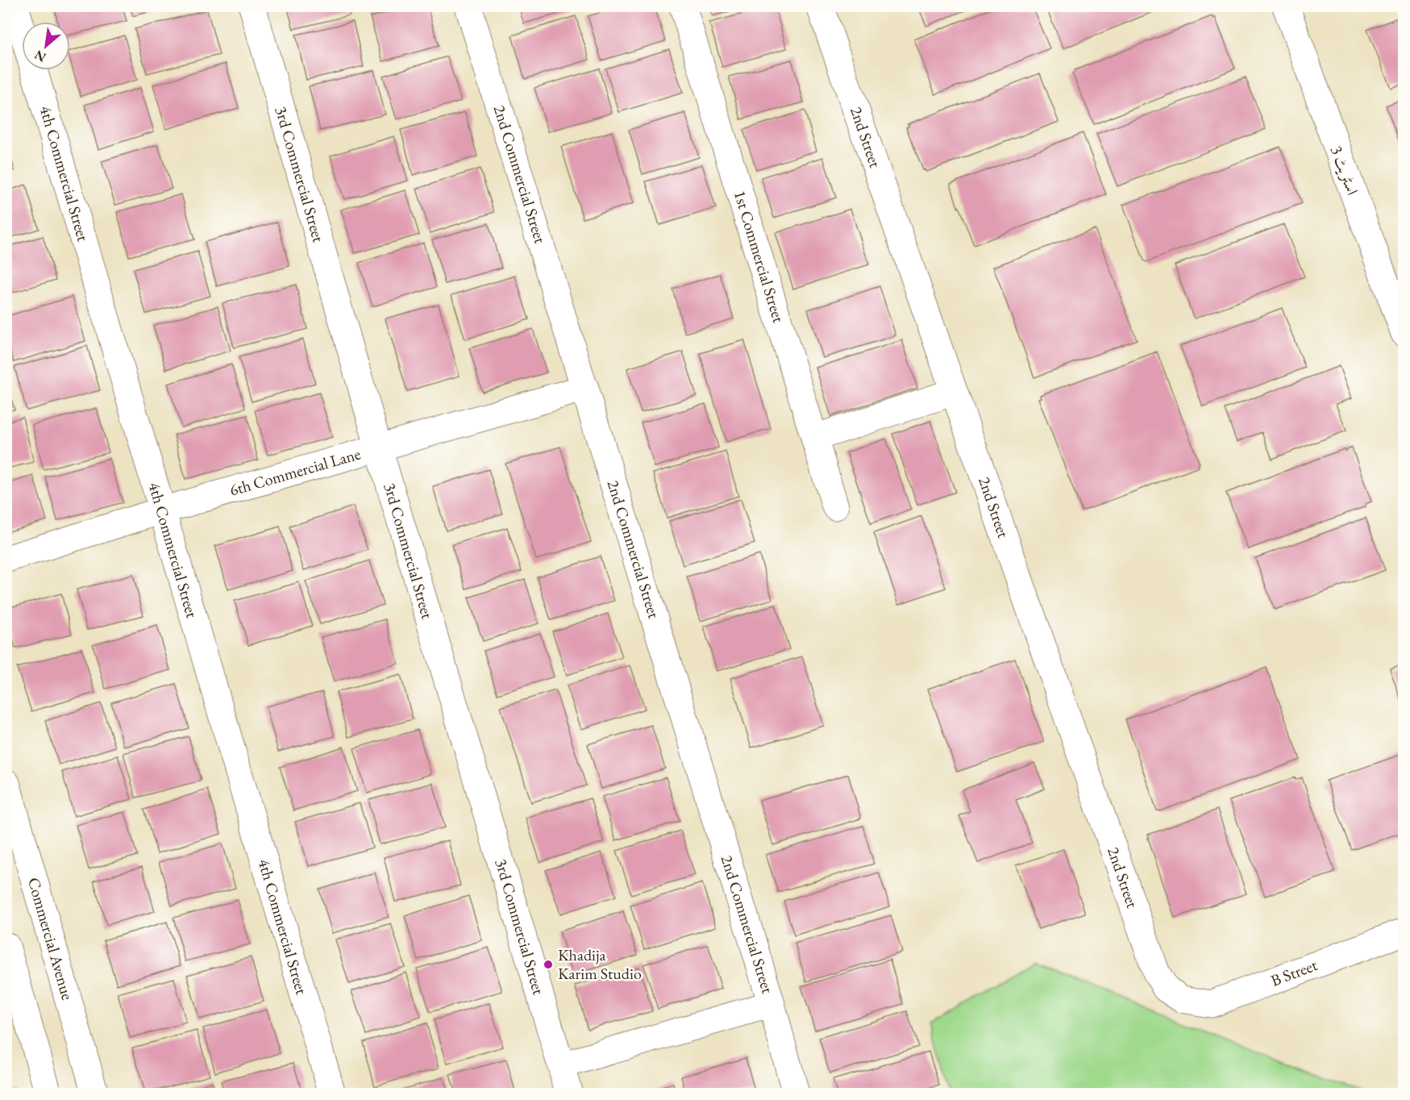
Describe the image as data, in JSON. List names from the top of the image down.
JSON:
{
  "streets": {
    "street": [
      "2nd Street",
      "اسٹریٹ 3",
      "4th Commercial Street",
      "3rd Commercial Street",
      "2nd Commercial Street",
      "1st Commercial Street",
      "6th Commercial Lane",
      "Commercial Avenue",
      "B Street"
    ]
  },
  "crossings": [
    ["2nd Street", "B Street"],
    ["4th Commercial Street", "6th Commercial Lane"],
    ["3rd Commercial Street", "6th Commercial Lane"],
    ["2nd Commercial Street", "6th Commercial Lane"]
  ],
  "places": ["Khadija Karim Studio"],
  "north": "bottom left"
}
